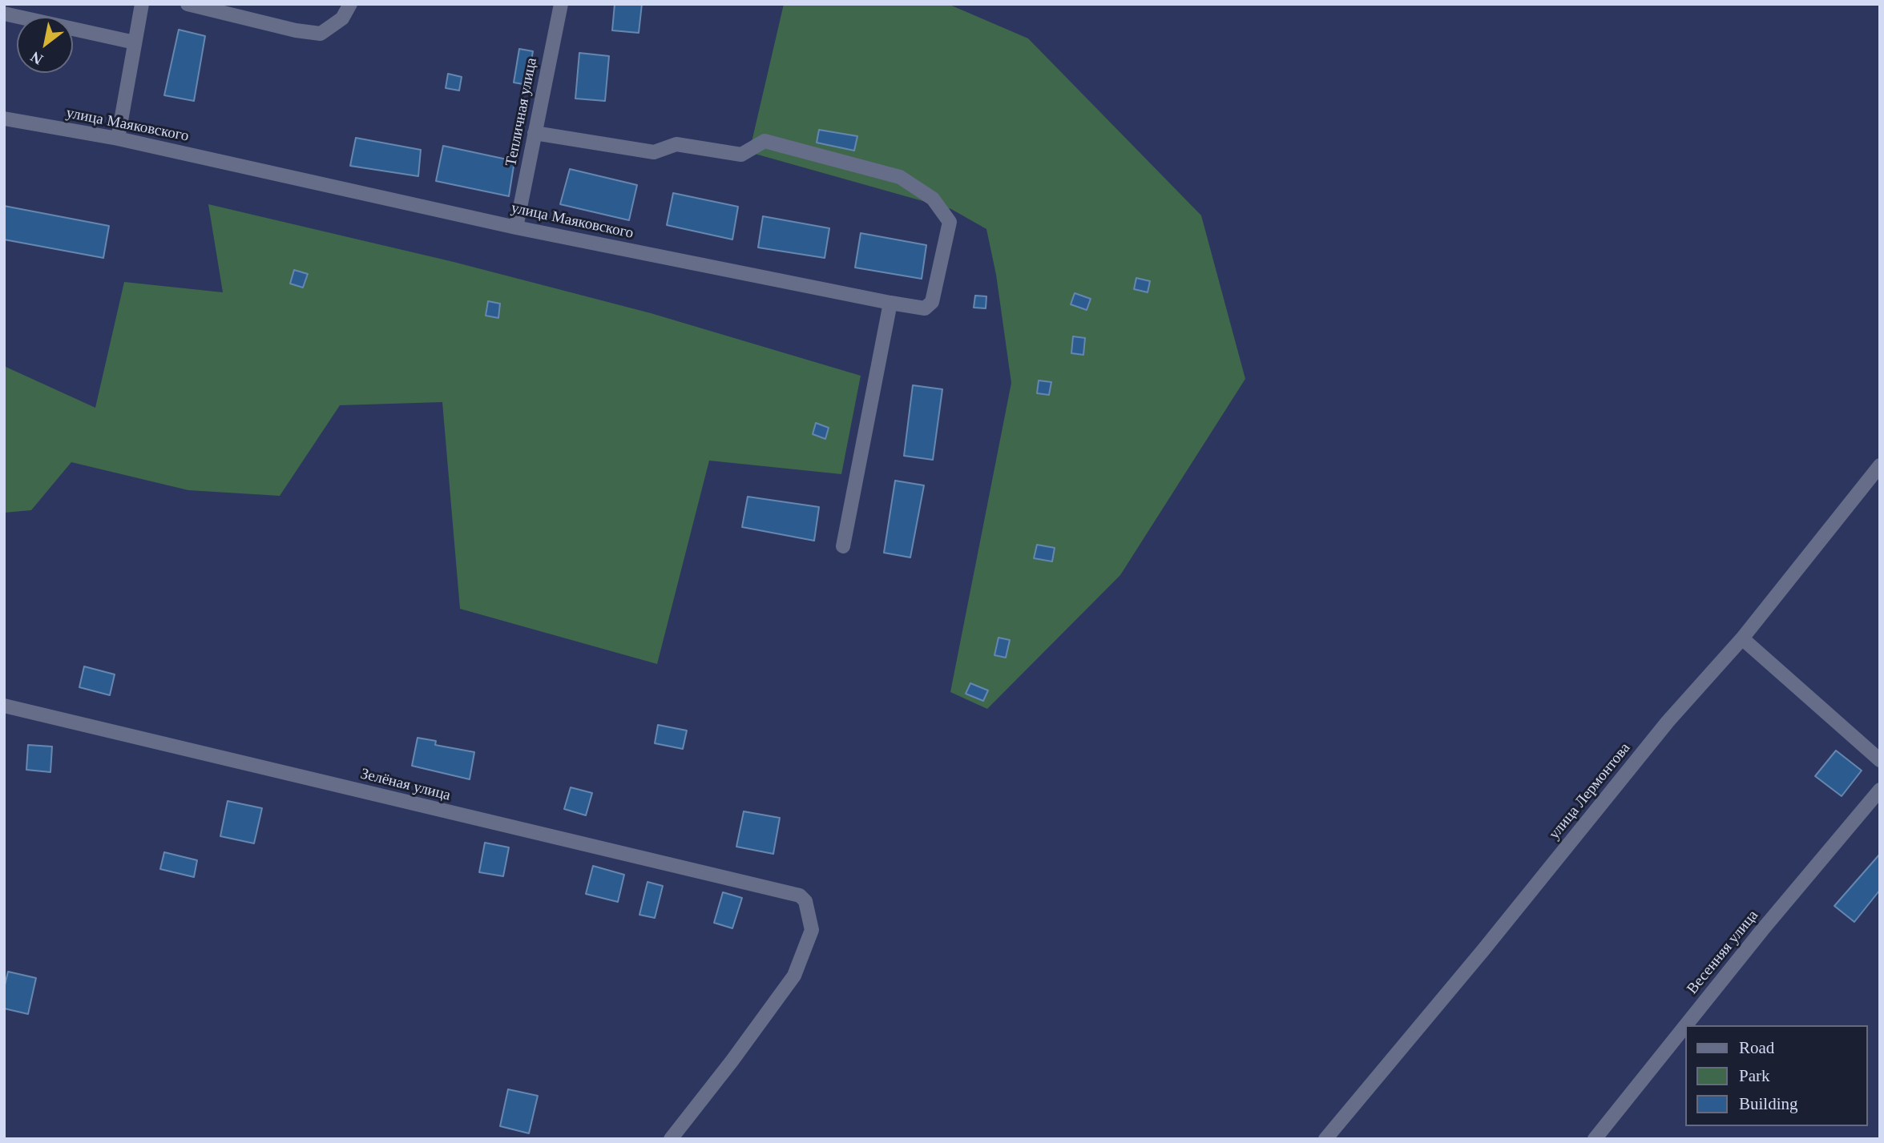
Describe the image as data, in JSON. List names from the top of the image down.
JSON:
{
  "streets": {
    "street": [
      "Тепличная улица",
      "улица Маяковского",
      "Зелёная улица",
      "улица Лермонтова",
      "Весенняя улица"
    ]
  },
  "crossings": [
    ["Тепличная улица", "улица Маяковского"]
  ],
  "legend": ["Road", "Park", "Building"],
  "north": "bottom left"
}
